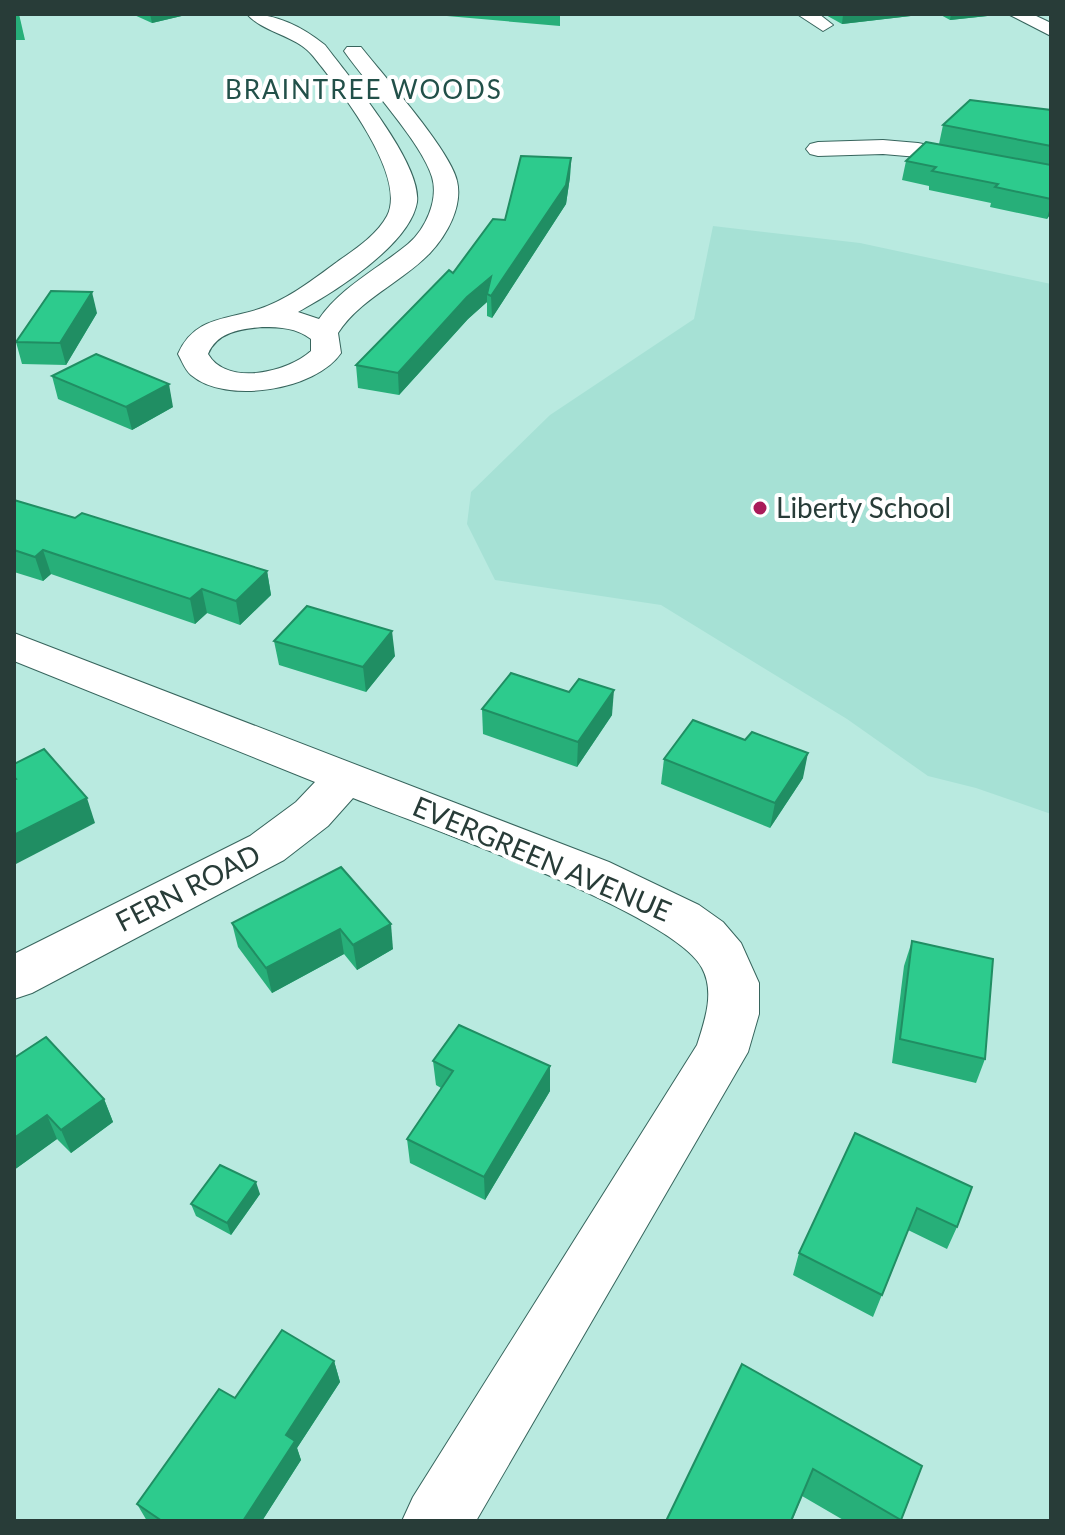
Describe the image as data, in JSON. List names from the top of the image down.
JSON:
{
  "streets": {
    "street": ["EVERGREEN AVENUE", "FERN ROAD"]
  },
  "crossings": [
    ["EVERGREEN AVENUE", "FERN ROAD"]
  ],
  "districts": ["BRAINTREE WOODS"],
  "places": ["Liberty School"]
}
